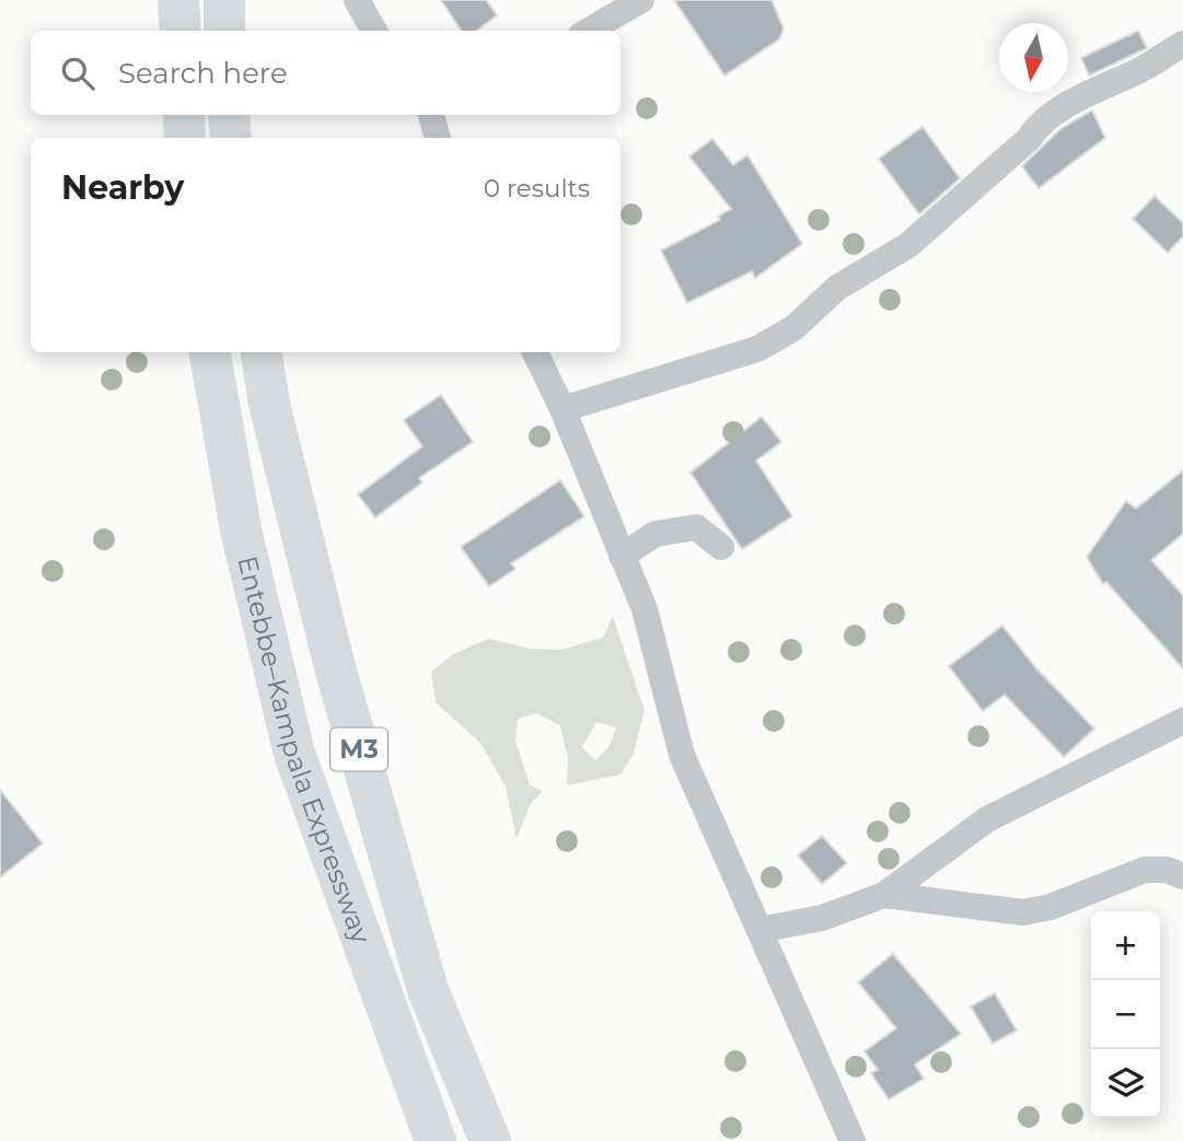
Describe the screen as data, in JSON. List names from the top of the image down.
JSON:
{
  "streets": {
    "highway": ["Entebbe–Kampala Expressway", "M3"]
  },
  "north": "bottom",
  "page": {
    "search": "Search here",
    "heading": ["Nearby", "0 results"],
    "map_buttons": ["+", "−"]
  }
}
